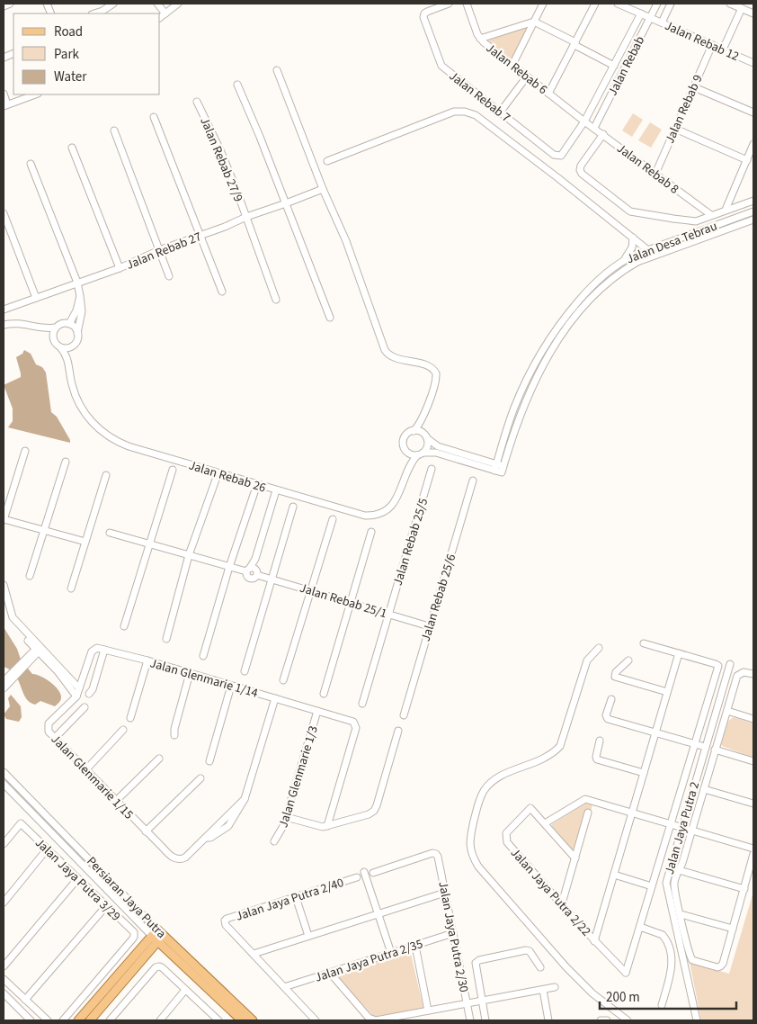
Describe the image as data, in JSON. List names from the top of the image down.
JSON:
{
  "streets": {
    "main road": ["Persiaran Jaya Putra"],
    "street": [
      "Jalan Rebab 12",
      "Jalan Rebab",
      "Jalan Rebab 6",
      "Jalan Rebab 7",
      "Jalan Rebab 9",
      "Jalan Rebab 27/9",
      "Jalan Rebab 8",
      "Jalan Desa Tebrau",
      "Jalan Rebab 27",
      "Jalan Rebab 26",
      "Jalan Rebab 25/5",
      "Jalan Rebab 25/6",
      "Jalan Rebab 25/1",
      "Jalan Glenmarie 1/14",
      "Jalan Glenmarie 1/15",
      "Jalan Glenmarie 1/3",
      "Jalan Jaya Putra 2",
      "Jalan Jaya Putra 3/29",
      "Jalan Jaya Putra 2/22",
      "Jalan Jaya Putra 2/40",
      "Jalan Jaya Putra 2/30",
      "Jalan Jaya Putra 2/35"
    ]
  },
  "crossings": [
    ["Jalan Rebab 12", "Jalan Rebab"],
    ["Jalan Rebab 12", "Jalan Rebab 9"],
    ["Jalan Rebab", "Jalan Rebab 8"],
    ["Jalan Rebab 6", "Jalan Rebab 7"],
    ["Jalan Rebab 6", "Jalan Rebab 8"],
    ["Jalan Rebab 7", "Jalan Rebab 8"],
    ["Jalan Rebab 9", "Jalan Rebab 8"],
    ["Jalan Rebab 27/9", "Jalan Rebab 27"],
    ["Jalan Rebab 25/5", "Jalan Rebab 25/1"],
    ["Jalan Rebab 25/6", "Jalan Rebab 25/1"],
    ["Jalan Glenmarie 1/14", "Jalan Glenmarie 1/15"],
    ["Jalan Glenmarie 1/14", "Jalan Glenmarie 1/3"],
    ["Jalan Jaya Putra 2/30", "Jalan Jaya Putra 2/35"]
  ],
  "legend": ["Road", "Park", "Water"],
  "scale_bar": "200 m"
}
